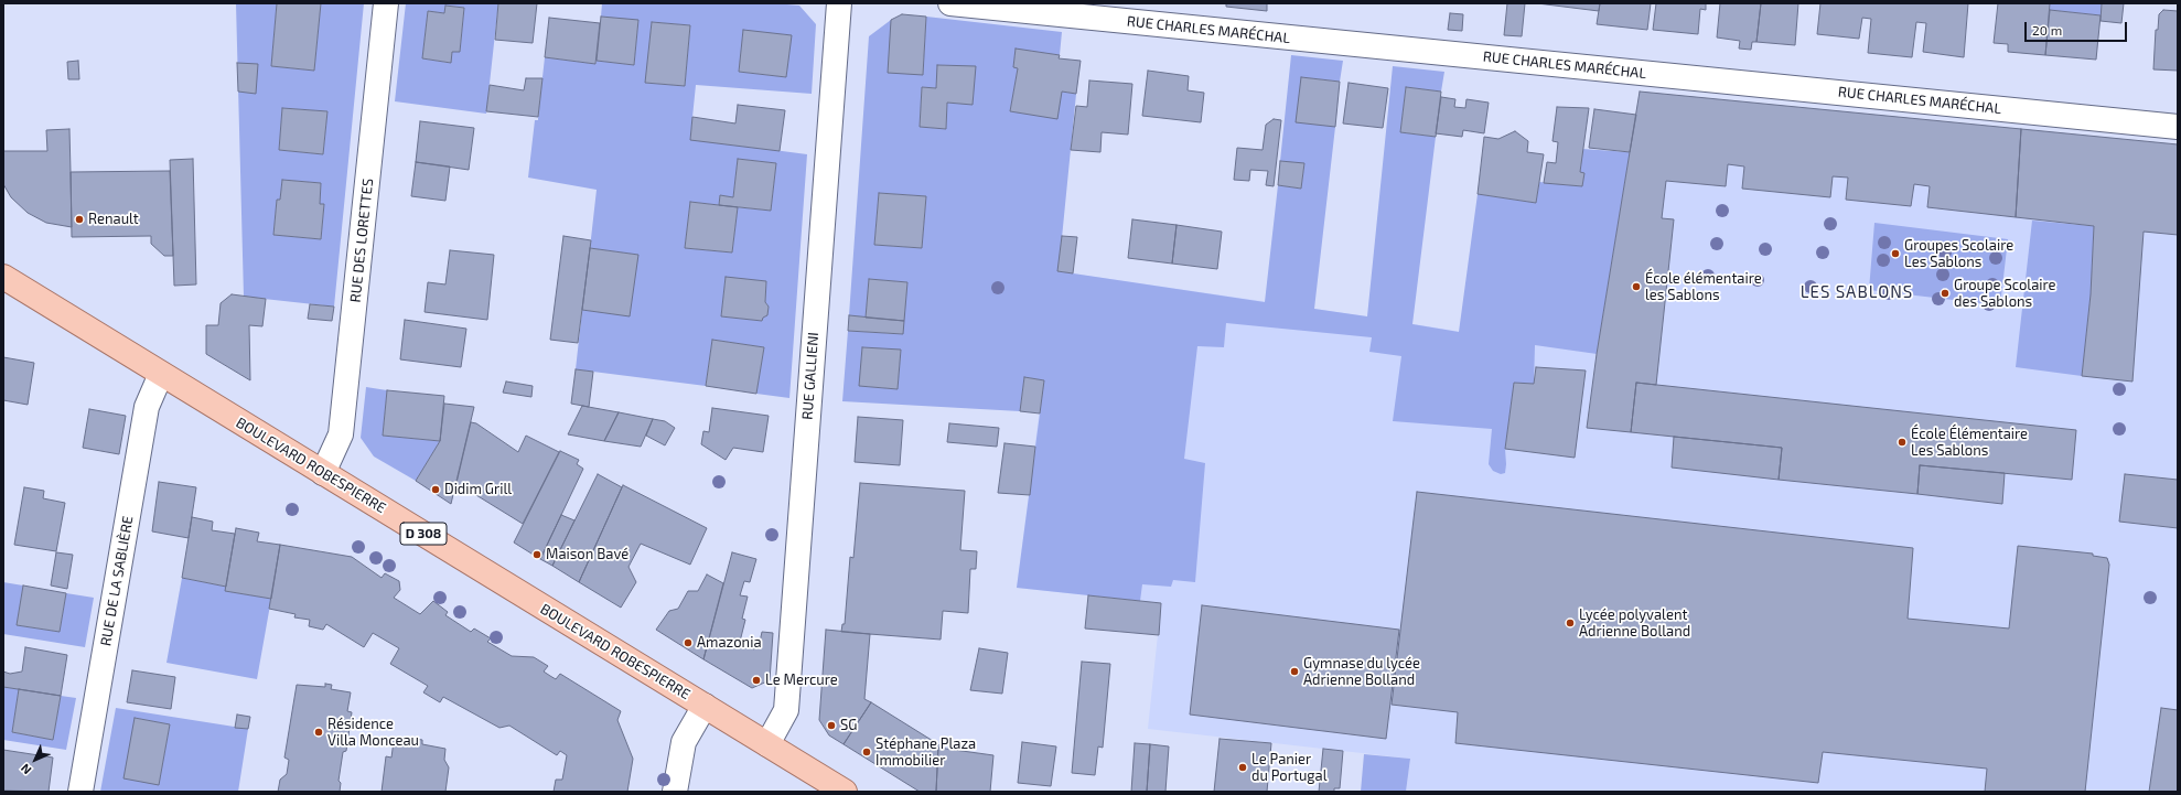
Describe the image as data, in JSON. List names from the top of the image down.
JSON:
{
  "streets": {
    "main road": ["BOULEVARD ROBESPIERRE", "D 308"],
    "street": [
      "RUE CHARLES MARÉCHAL",
      "RUE DES LORETTES",
      "RUE GALLIENI",
      "RUE DE LA SABLIÈRE"
    ]
  },
  "crossings": [
    ["RUE DES LORETTES", "BOULEVARD ROBESPIERRE"],
    ["RUE GALLIENI", "BOULEVARD ROBESPIERRE"],
    ["BOULEVARD ROBESPIERRE", "RUE DE LA SABLIÈRE"]
  ],
  "districts": ["LES SABLONS"],
  "places": [
    "Renault",
    "Groupes Scolaire Les Sablons",
    "École élémentaire les Sablons",
    "Groupe Scolaire des Sablons",
    "École Élémentaire Les Sablons",
    "Didim Grill",
    "Maison Bavé",
    "Lycée polyvalent Adrienne Bolland",
    "Amazonia",
    "Gymnase du lycée Adrienne Bolland",
    "Le Mercure",
    "SG",
    "Résidence Villa Monceau",
    "Stéphane Plaza Immobilier",
    "Le Panier du Portugal"
  ],
  "scale_bar": "20 m",
  "north": "bottom left"
}
